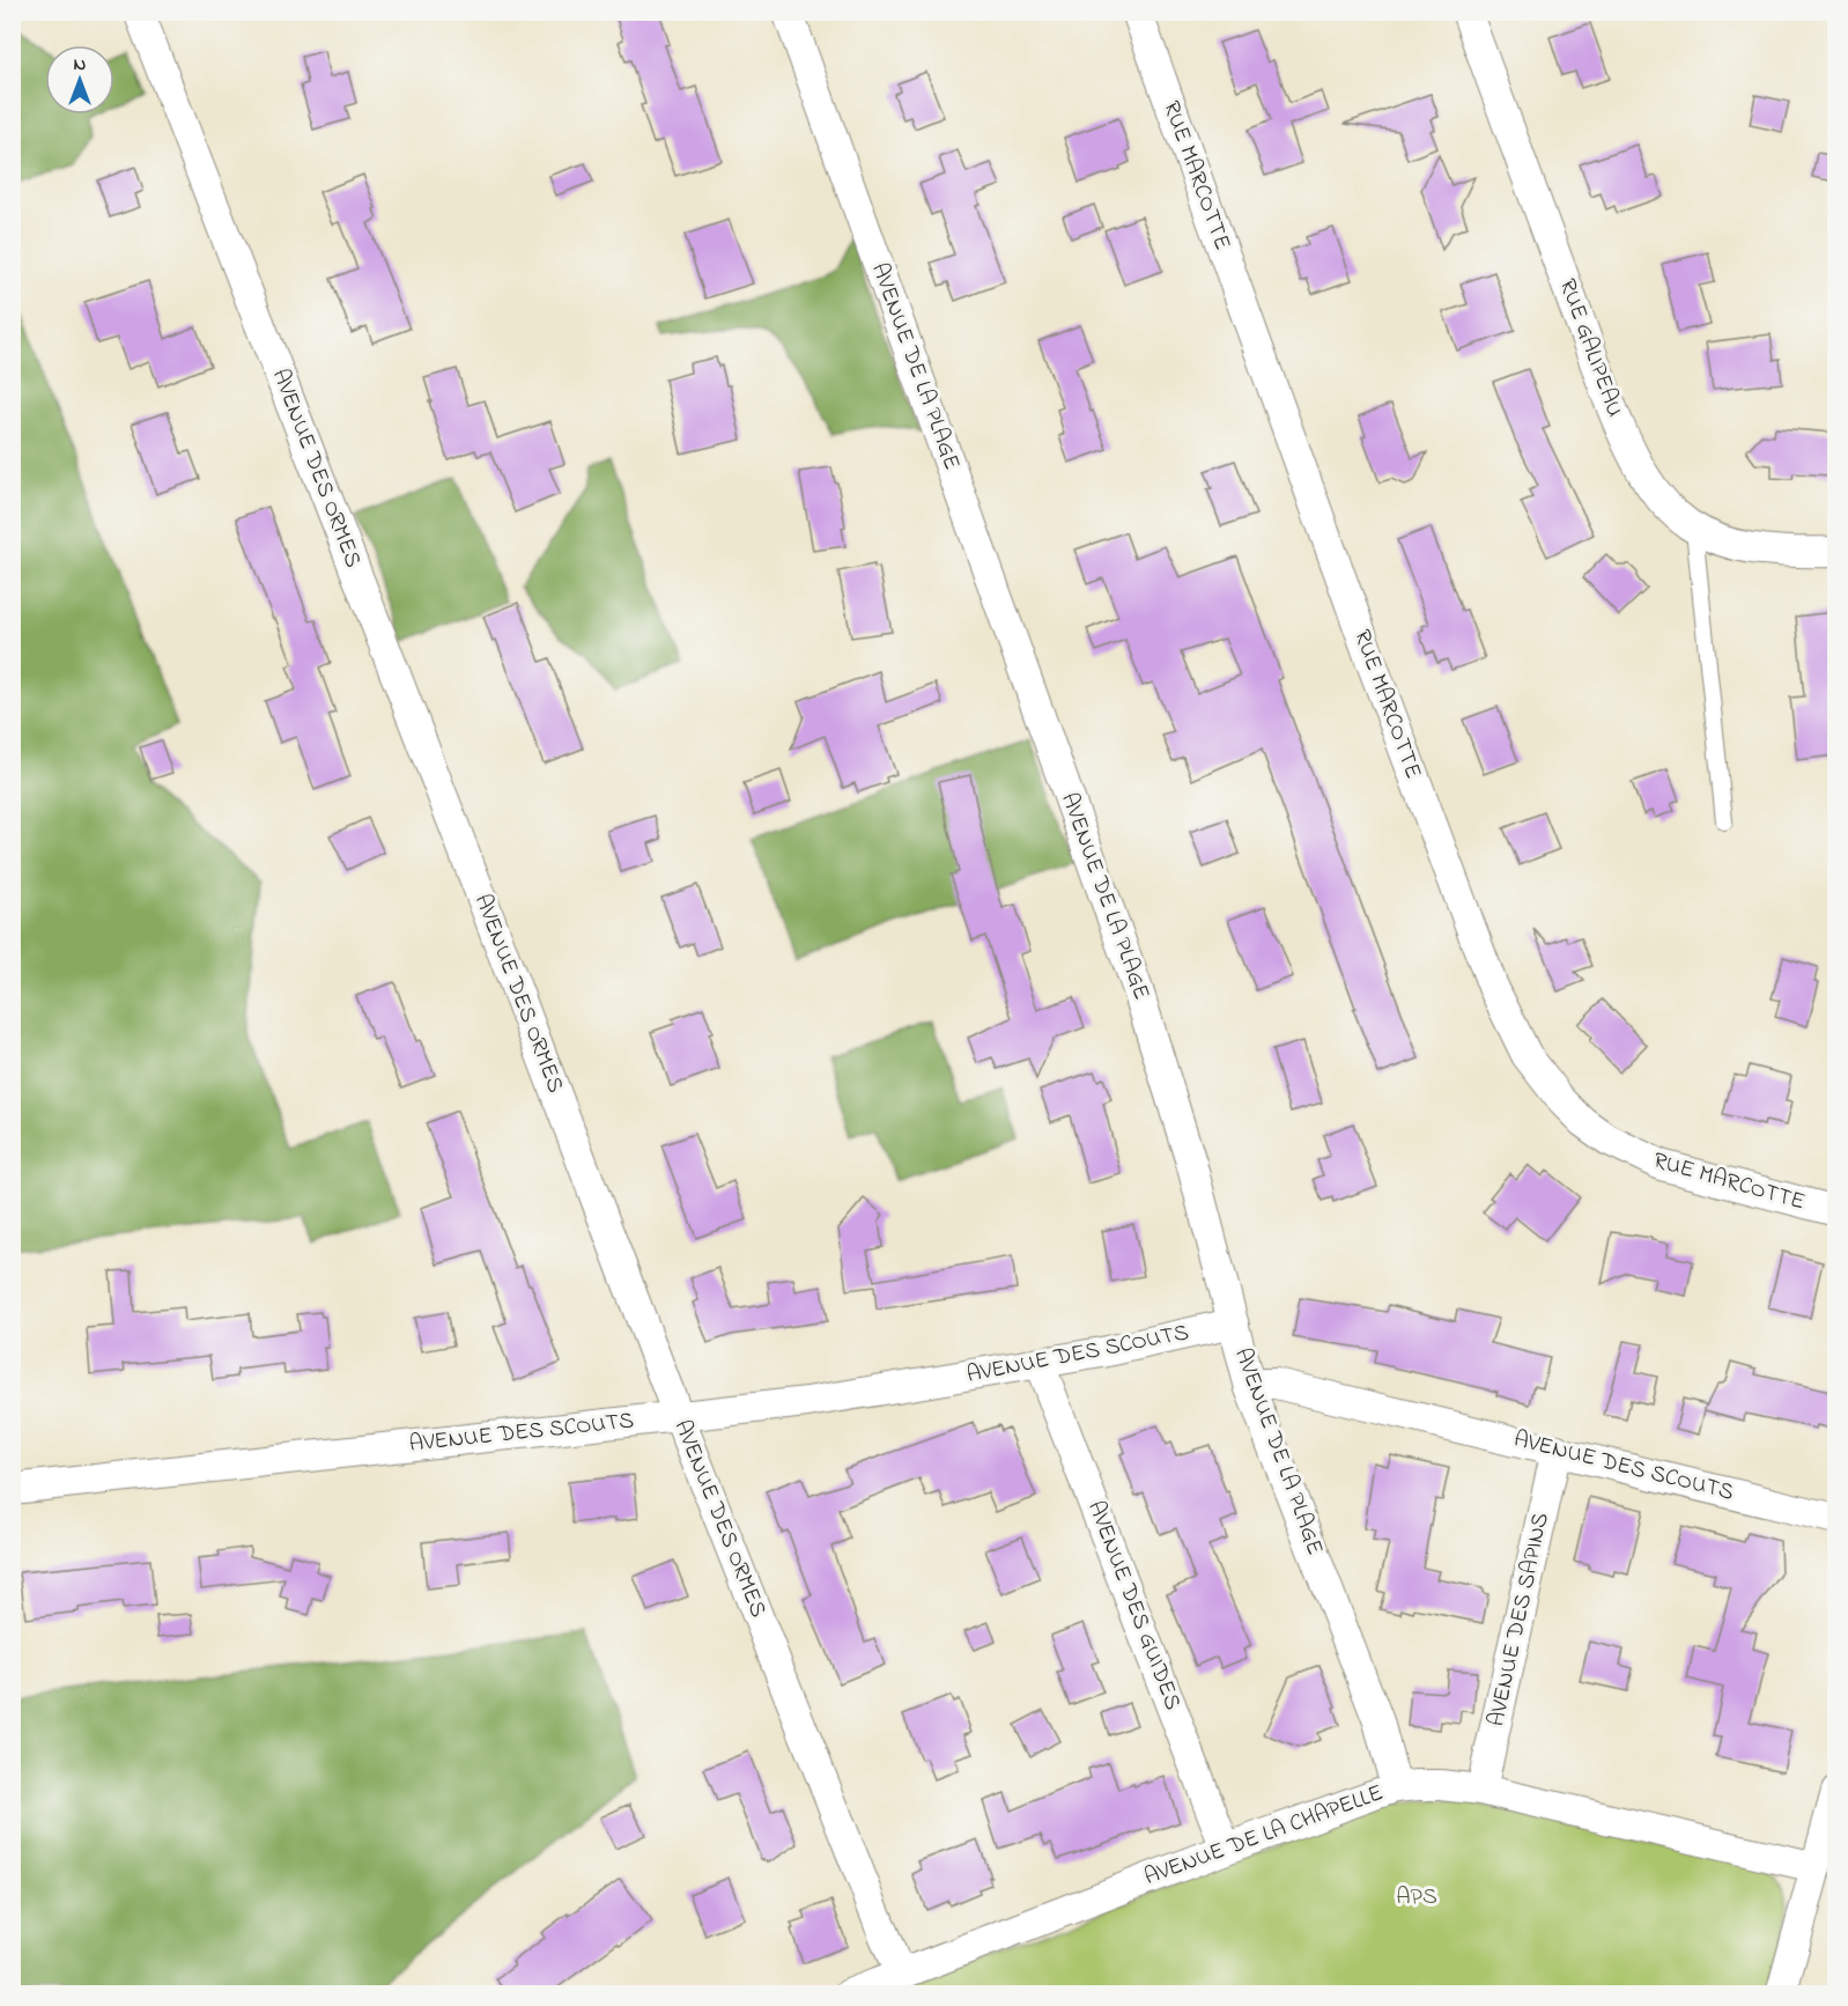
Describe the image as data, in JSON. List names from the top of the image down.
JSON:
{
  "streets": {
    "street": [
      "RUE MARCOTTE",
      "RUE GALIPEAU",
      "AVENUE DE LA PLAGE",
      "AVENUE DES ORMES",
      "AVENUE DES SCOUTS",
      "AVENUE DES GUIDES",
      "AVENUE DES SAPINS",
      "AVENUE DE LA CHAPELLE"
    ]
  },
  "crossings": [
    ["AVENUE DE LA PLAGE", "AVENUE DES SCOUTS"],
    ["AVENUE DE LA PLAGE", "AVENUE DE LA CHAPELLE"],
    ["AVENUE DES ORMES", "AVENUE DES SCOUTS"],
    ["AVENUE DES ORMES", "AVENUE DE LA CHAPELLE"],
    ["AVENUE DES SCOUTS", "AVENUE DES GUIDES"],
    ["AVENUE DES SCOUTS", "AVENUE DES SAPINS"],
    ["AVENUE DES GUIDES", "AVENUE DE LA CHAPELLE"],
    ["AVENUE DES SAPINS", "AVENUE DE LA CHAPELLE"]
  ],
  "parks": ["APS"],
  "north": "top"
}
